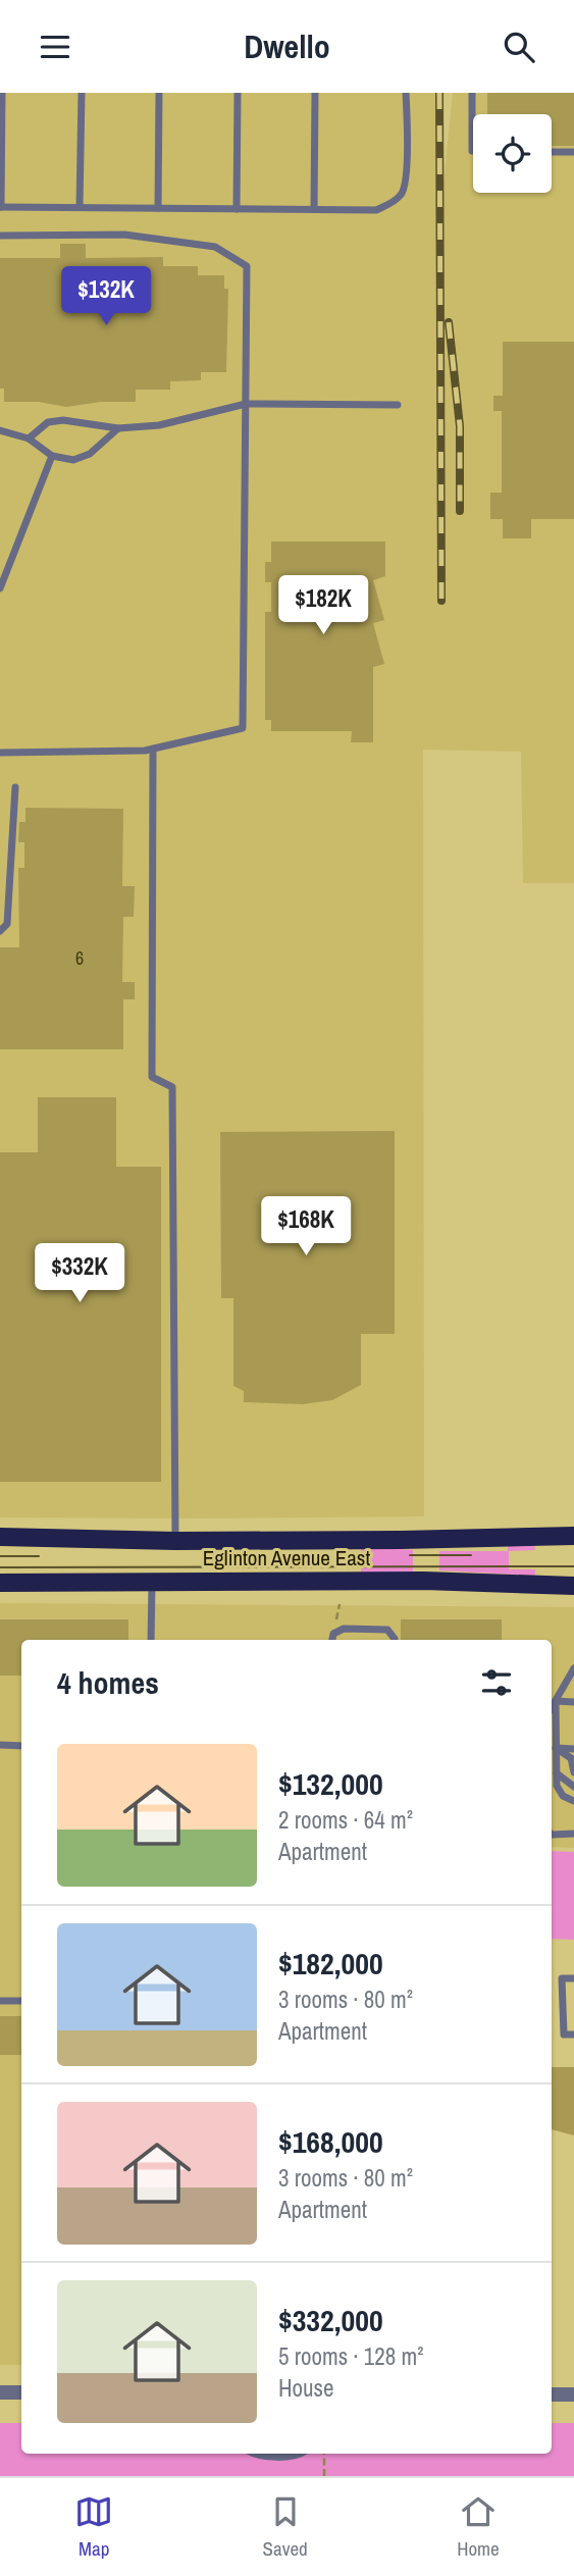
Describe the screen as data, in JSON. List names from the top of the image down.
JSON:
{
  "streets": {
    "main road": ["Eglinton Avenue East"]
  },
  "house_numbers": ["6"],
  "page": {
    "header": "Dwello",
    "price": [
      "$132K",
      "$182K",
      "$168K",
      "$332K"
    ],
    "heading": "4 homes",
    "list": [
      {
        "name": "$132,000",
        "note": "2 rooms · 64 m² · Apartment"
      },
      {
        "name": "$182,000",
        "note": "3 rooms · 80 m² · Apartment"
      },
      {
        "name": "$168,000",
        "note": "3 rooms · 80 m² · Apartment"
      },
      {
        "name": "$332,000",
        "note": "5 rooms · 128 m² · House"
      }
    ],
    "tabs": ["Map", "Saved", "Home"]
  }
}
